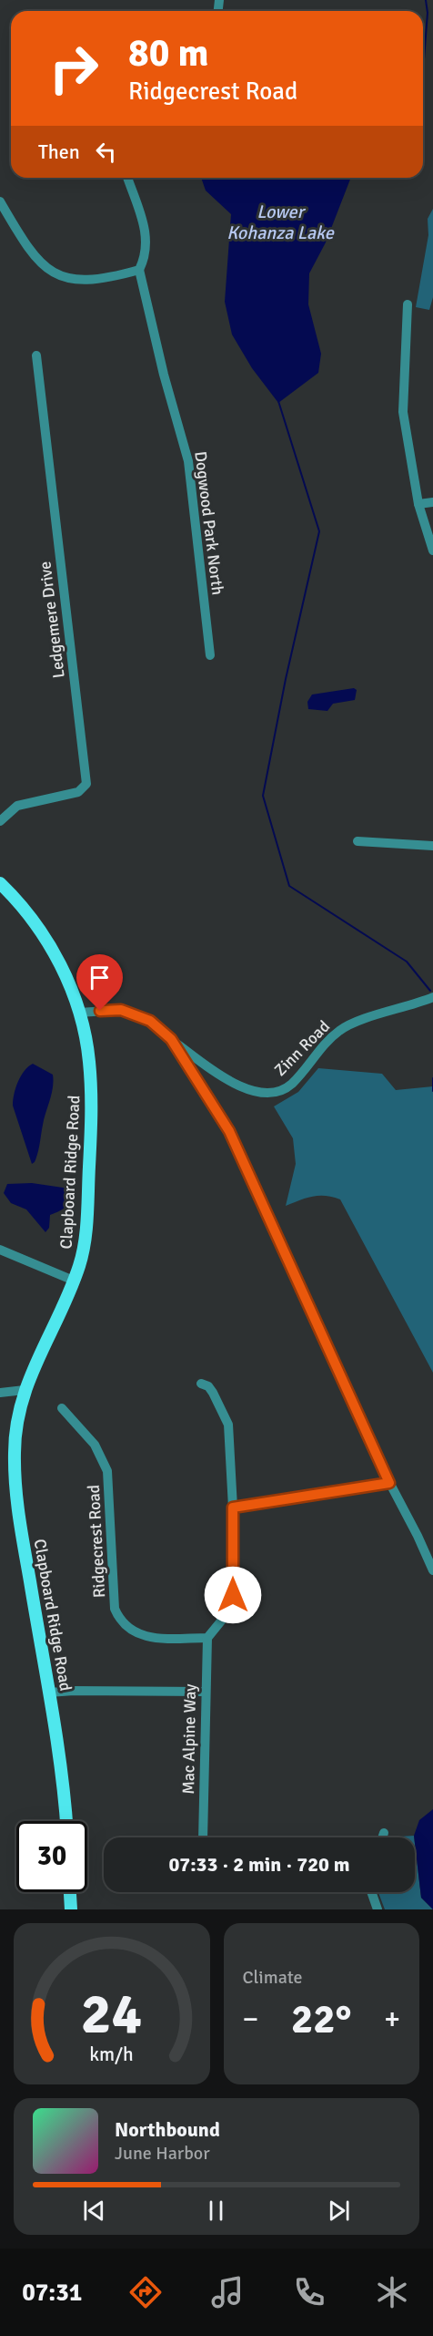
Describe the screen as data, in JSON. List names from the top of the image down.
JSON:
{
  "streets": {
    "main road": ["Clapboard Ridge Road"],
    "street": [
      "Dogwood Park North",
      "Ledgemere Drive",
      "Zinn Road",
      "Ridgecrest Road",
      "Mac Alpine Way"
    ]
  },
  "crossings": [
    ["Ridgecrest Road", "Mac Alpine Way"]
  ],
  "water": ["Lower Kohanza Lake"],
  "page": {
    "turn": ["80 m", "Ridgecrest Road"],
    "then": "Then",
    "limit": "30",
    "trip": "07:33 · 2 min · 720 m",
    "tile": "Climate",
    "heat": ["−", "22°", "+"],
    "song": ["Northbound", "June Harbor"],
    "tabs": "07:31",
    "gauge": ["24", "km/h"]
  }
}
